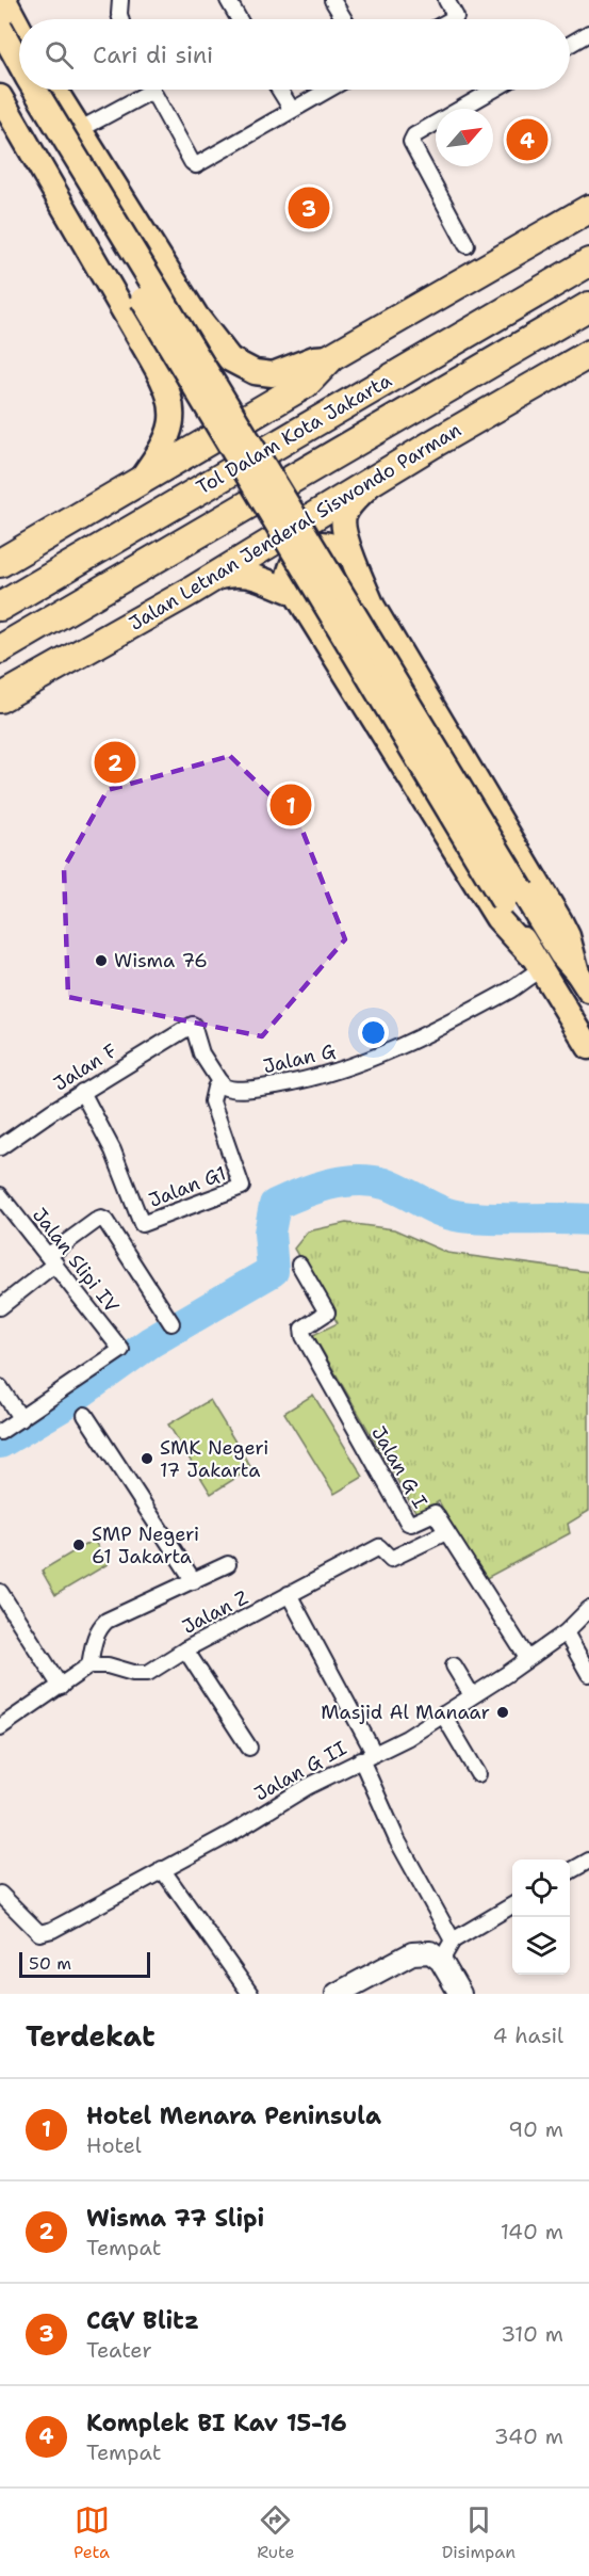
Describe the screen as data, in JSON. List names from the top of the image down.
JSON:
{
  "streets": {
    "highway": ["Tol Dalam Kota Jakarta", "Jalan Letnan Jenderal Siswondo Parman"],
    "street": [
      "Jalan G",
      "Jalan F",
      "Jalan G1",
      "Jalan Slipi IV",
      "Jalan G I",
      "Jalan Z",
      "Jalan G II"
    ]
  },
  "crossings": [
    ["Jalan G", "Jalan F"],
    ["Jalan G", "Jalan G1"],
    ["Jalan F", "Jalan G1"],
    ["Jalan G I", "Jalan Z"],
    ["Jalan G I", "Jalan G II"]
  ],
  "places": [
    "Wisma 76",
    "SMK Negeri 17 Jakarta",
    "SMP Negeri 61 Jakarta",
    "Masjid Al Manaar"
  ],
  "scale_bar": "50 m",
  "north": "top right",
  "page": {
    "search": "Cari di sini",
    "pins": [
      "4",
      "3",
      "2",
      "1"
    ],
    "scale": "50 m",
    "heading": ["Terdekat", "4 hasil"],
    "list": [
      {
        "mark": "1",
        "name": "Hotel Menara Peninsula",
        "note": "Hotel",
        "value": "90 m"
      },
      {
        "mark": "2",
        "name": "Wisma 77 Slipi",
        "note": "Tempat",
        "value": "140 m"
      },
      {
        "mark": "3",
        "name": "CGV Blitz",
        "note": "Teater",
        "value": "310 m"
      },
      {
        "mark": "4",
        "name": "Komplek BI Kav 15-16",
        "note": "Tempat",
        "value": "340 m"
      }
    ],
    "nav": ["Peta", "Rute", "Disimpan"]
  }
}
